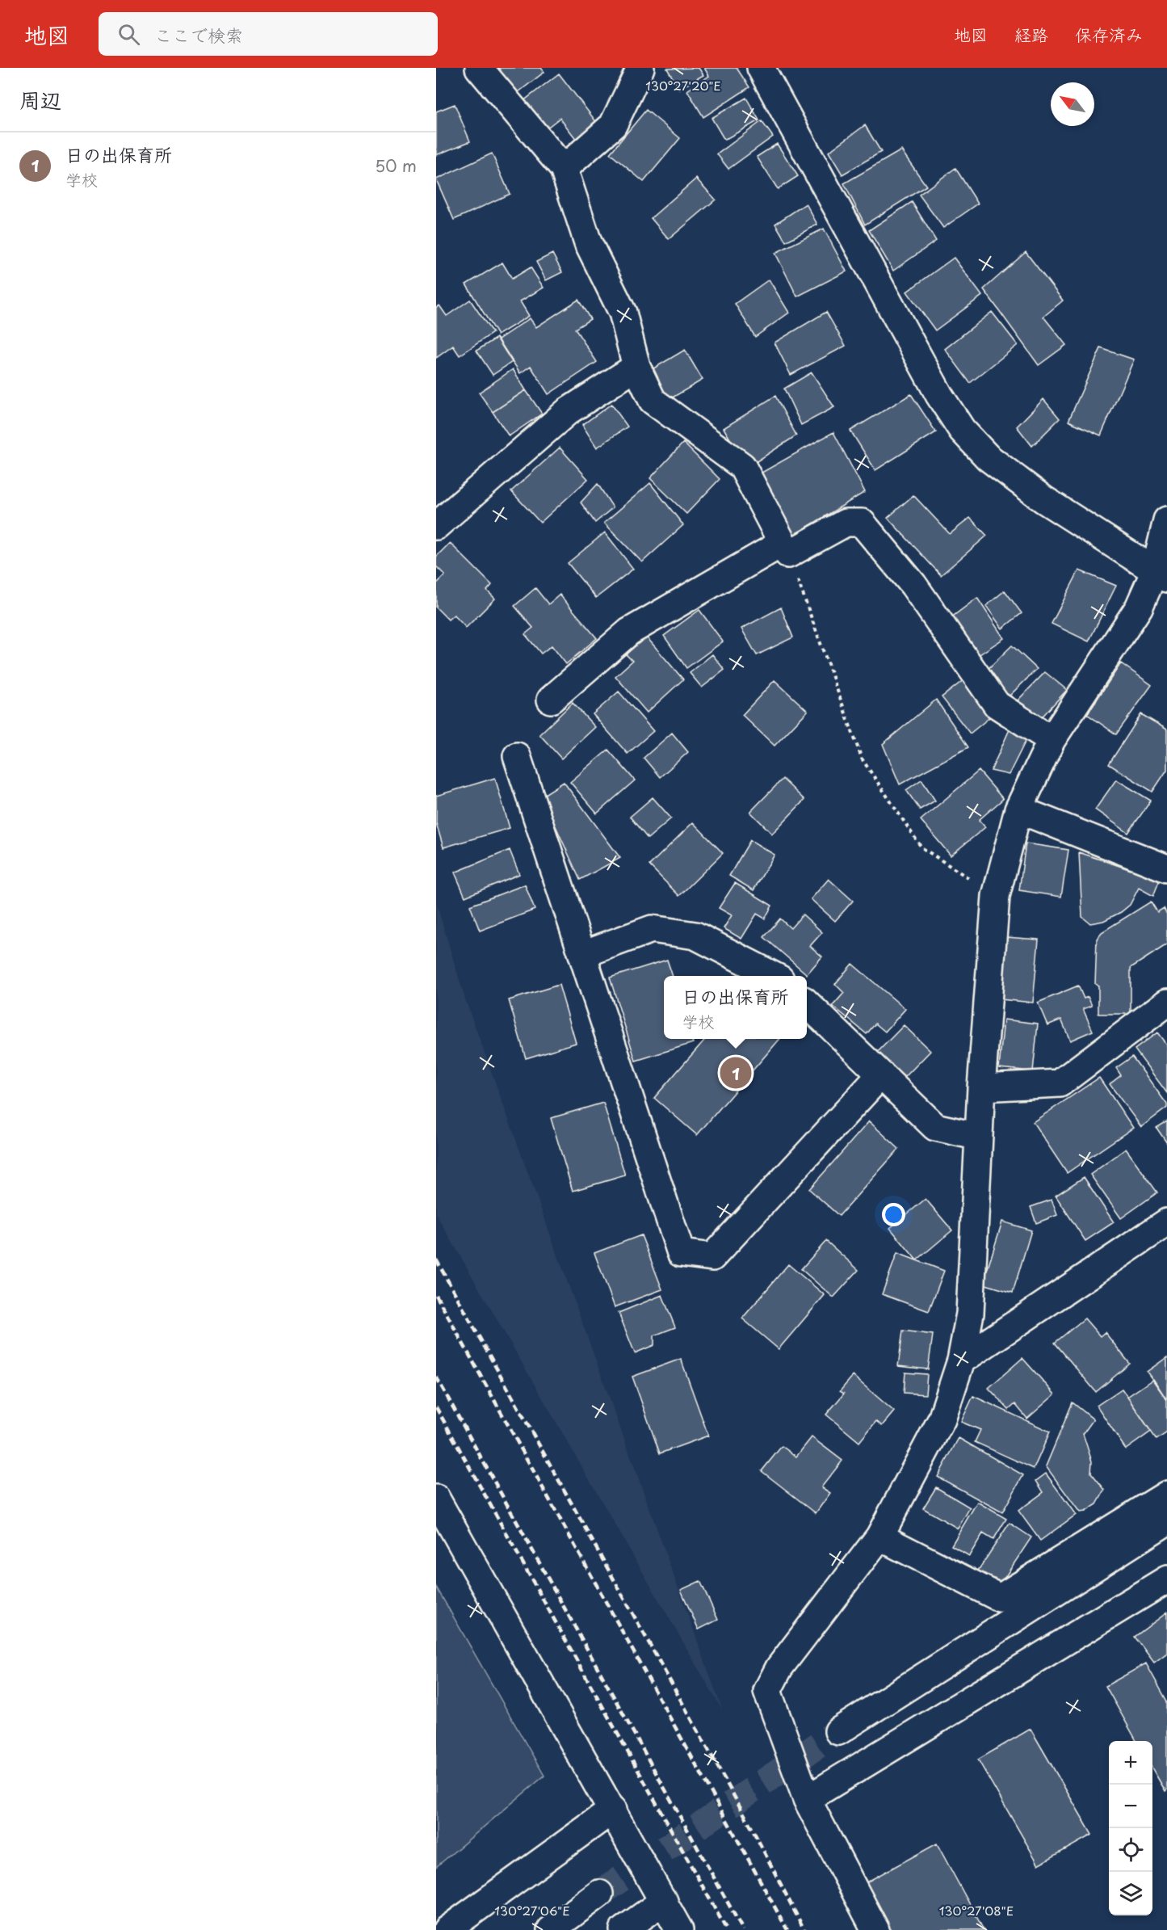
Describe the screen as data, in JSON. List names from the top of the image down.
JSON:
{
  "north": "top left",
  "page": {
    "header": "地図",
    "search": "ここで検索",
    "nav": ["地図", "経路", "保存済み"],
    "heading": "周辺",
    "list": [
      {
        "mark": "1",
        "name": "日の出保育所",
        "note": "学校",
        "value": "50 m"
      }
    ],
    "popup": ["日の出保育所", "学校"],
    "pins": "1",
    "map_buttons": ["+", "−"]
  },
  "coordinates": ["130°27'20\"E", "130°27'06\"E", "130°27'08\"E"]
}
